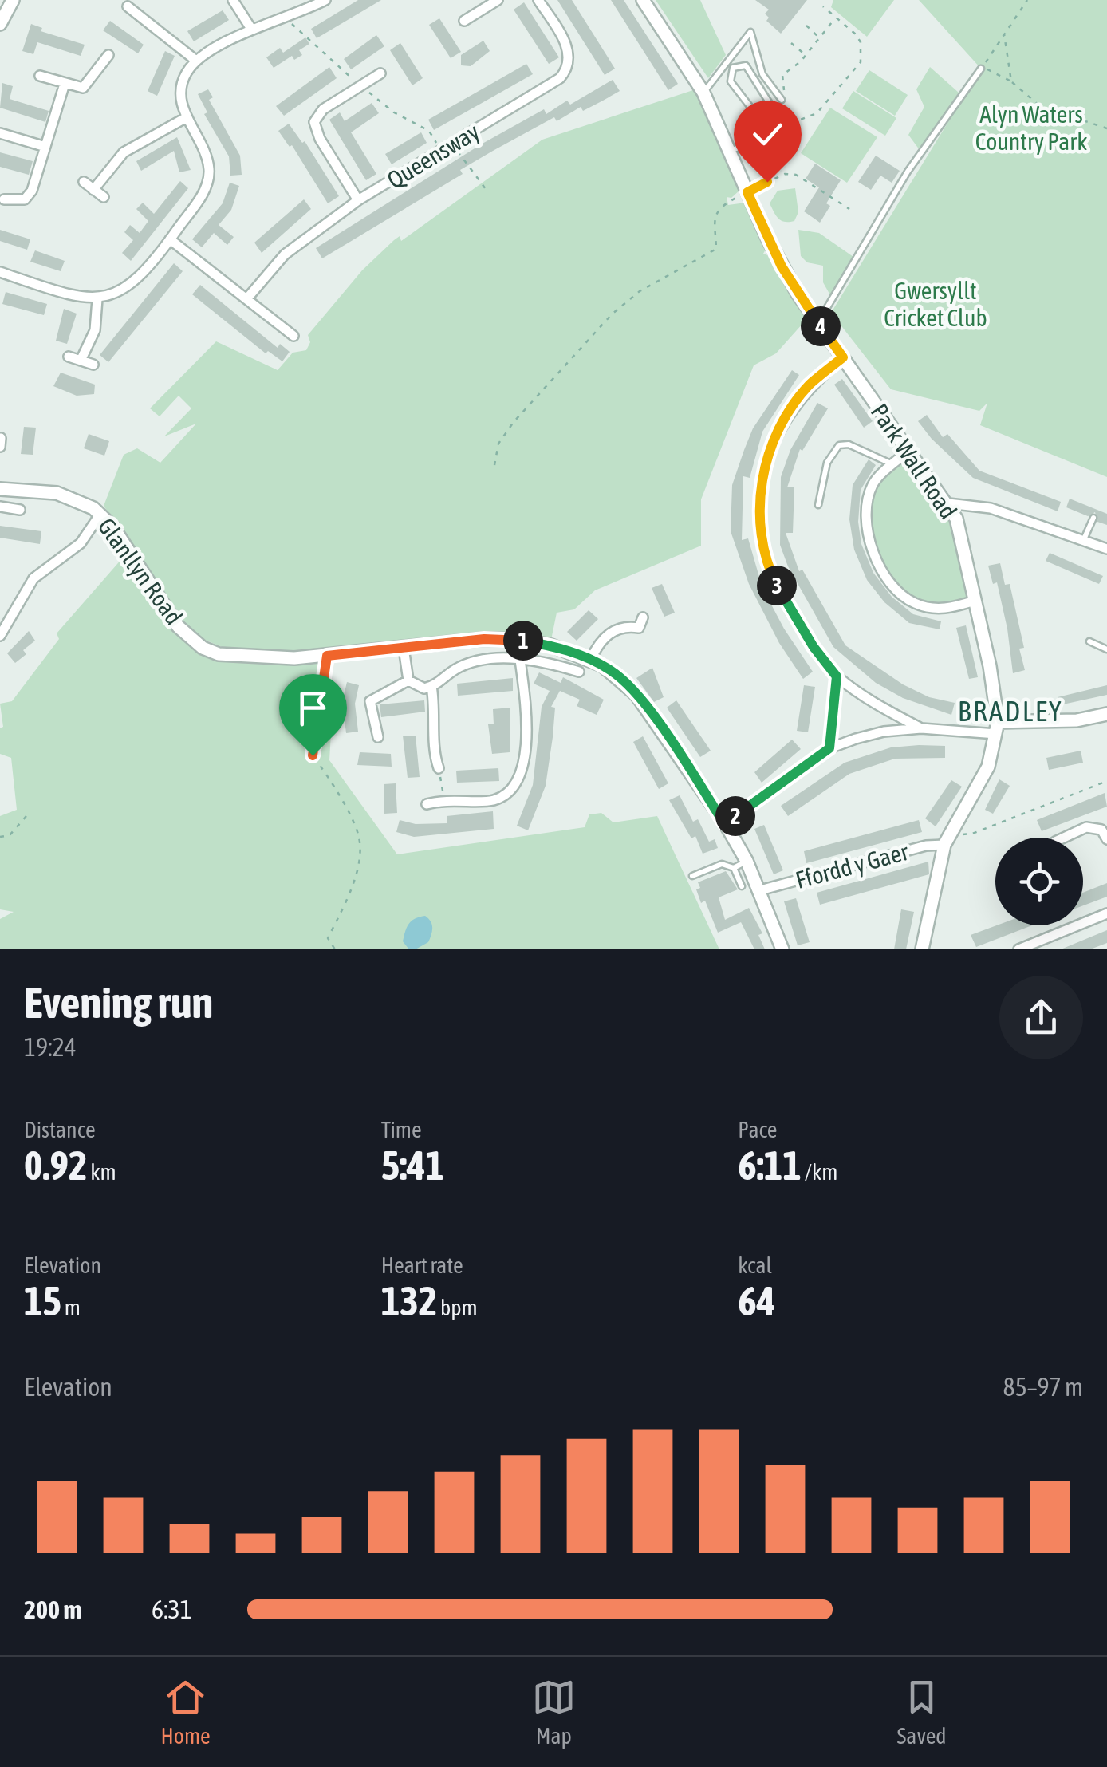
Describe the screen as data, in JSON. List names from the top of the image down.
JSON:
{
  "streets": {
    "street": [
      "Queensway",
      "Park Wall Road",
      "Glanllyn Road",
      "Ffordd y Gaer"
    ]
  },
  "crossings": [
    ["Park Wall Road", "Ffordd y Gaer"],
    ["Glanllyn Road", "Ffordd y Gaer"]
  ],
  "districts": ["BRADLEY"],
  "parks": ["Alyn Waters Country Park", "Gwersyllt Cricket Club"],
  "page": {
    "pins": [
      "4",
      "3",
      "1",
      "2"
    ],
    "heading": ["Evening run", "19:24"],
    "stats": [
      ["Distance", "0.92 km"],
      ["Time", "5:41"],
      ["Pace", "6:11 /km"],
      ["Elevation", "15 m"],
      ["Heart rate", "132 bpm"],
      ["kcal", "64"]
    ],
    "chart": ["Elevation", "85–97 m"],
    "list": [
      {
        "name": "200 m",
        "note": "6:31"
      }
    ],
    "tabs": ["Home", "Map", "Saved"]
  }
}
